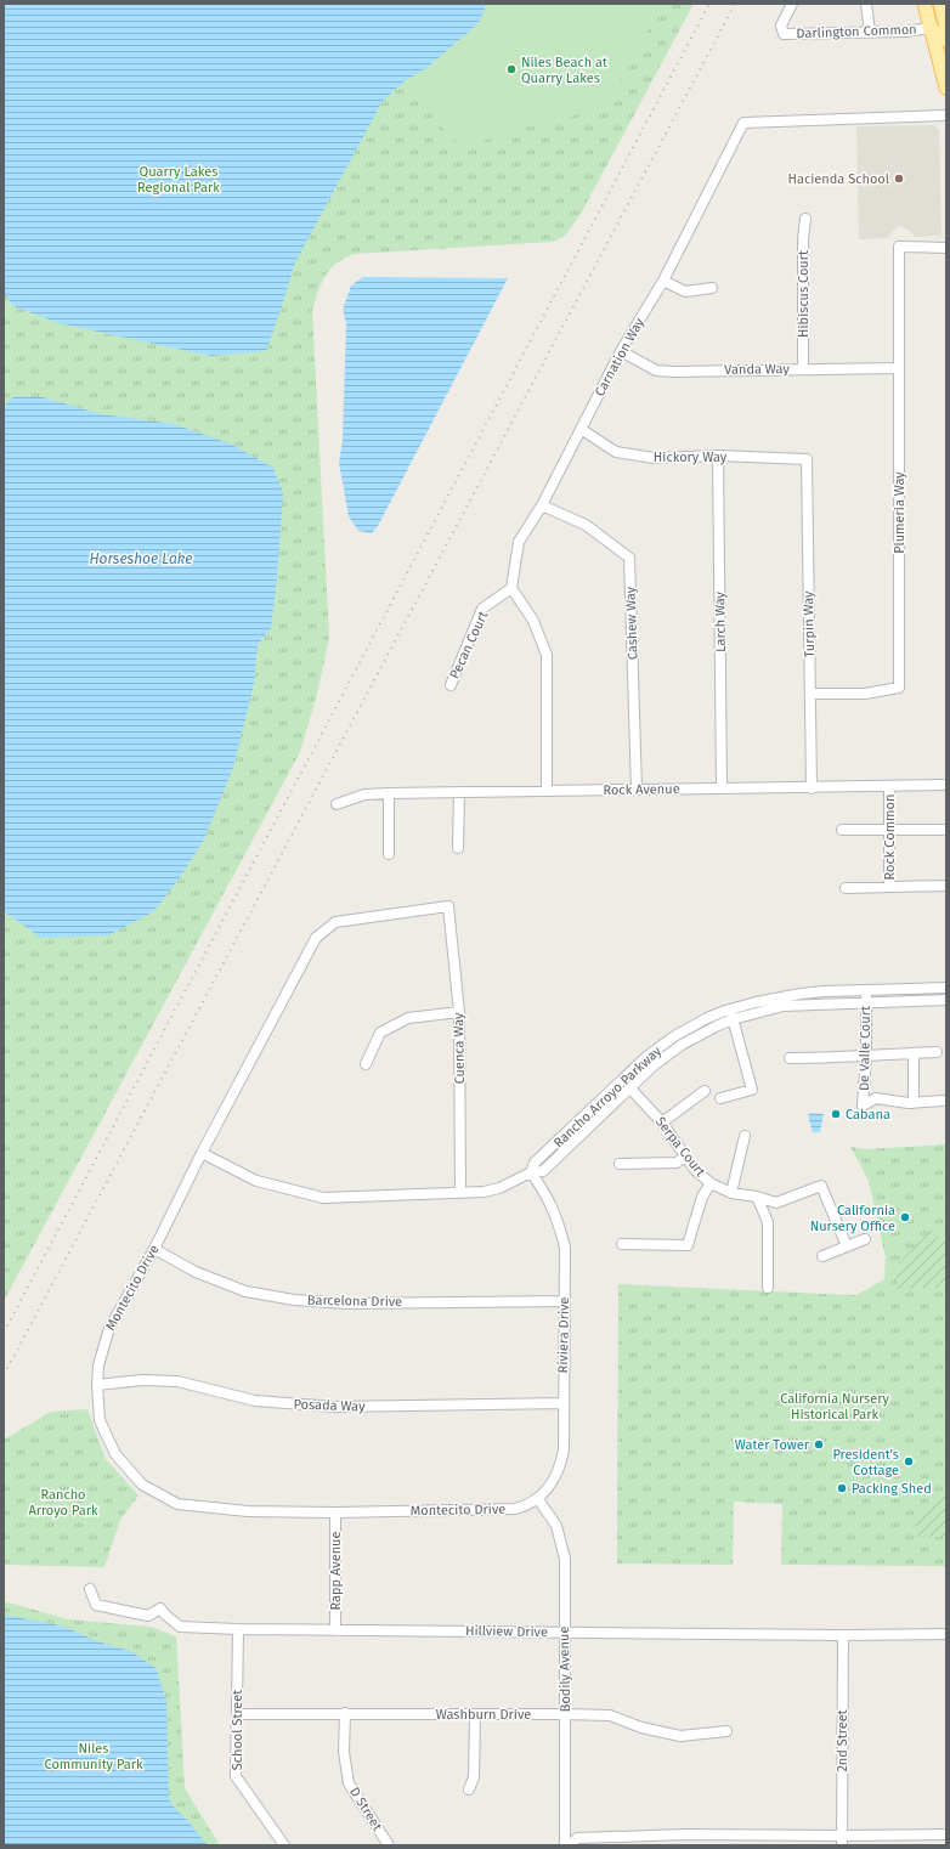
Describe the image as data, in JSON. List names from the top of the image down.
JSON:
{
  "streets": {
    "street": [
      "Darlington Common",
      "Hibiscus Court",
      "Carnation Way",
      "Vanda Way",
      "Hickory Way",
      "Plumeria Way",
      "Larch Way",
      "Cashew Way",
      "Turpin Way",
      "Pecan Court",
      "Rock Avenue",
      "Rock Common",
      "Cuenca Way",
      "De Valle Court",
      "Rancho Arroyo Parkway",
      "Serpa Court",
      "Montecito Drive",
      "Barcelona Drive",
      "Riviera Drive",
      "Posada Way",
      "Rapp Avenue",
      "Hillview Drive",
      "Bodily Avenue",
      "Washburn Drive",
      "School Street",
      "2nd Street",
      "D Street"
    ]
  },
  "crossings": [
    ["Hibiscus Court", "Vanda Way"],
    ["Carnation Way", "Vanda Way"],
    ["Carnation Way", "Hickory Way"],
    ["Carnation Way", "Cashew Way"],
    ["Carnation Way", "Pecan Court"],
    ["Vanda Way", "Plumeria Way"],
    ["Hickory Way", "Larch Way"],
    ["Hickory Way", "Turpin Way"],
    ["Plumeria Way", "Turpin Way"],
    ["Larch Way", "Rock Avenue"],
    ["Cashew Way", "Rock Avenue"],
    ["Turpin Way", "Rock Avenue"],
    ["Rock Avenue", "Rock Common"],
    ["Cuenca Way", "Rancho Arroyo Parkway"],
    ["Cuenca Way", "Montecito Drive"],
    ["De Valle Court", "Rancho Arroyo Parkway"],
    ["Rancho Arroyo Parkway", "Serpa Court"],
    ["Rancho Arroyo Parkway", "Montecito Drive"],
    ["Rancho Arroyo Parkway", "Riviera Drive"],
    ["Montecito Drive", "Barcelona Drive"],
    ["Montecito Drive", "Riviera Drive"],
    ["Montecito Drive", "Posada Way"],
    ["Montecito Drive", "Rapp Avenue"],
    ["Montecito Drive", "Bodily Avenue"],
    ["Barcelona Drive", "Riviera Drive"],
    ["Riviera Drive", "Posada Way"],
    ["Riviera Drive", "Bodily Avenue"],
    ["Rapp Avenue", "Hillview Drive"],
    ["Hillview Drive", "Bodily Avenue"],
    ["Hillview Drive", "School Street"],
    ["Hillview Drive", "2nd Street"],
    ["Bodily Avenue", "Washburn Drive"],
    ["Washburn Drive", "School Street"],
    ["Washburn Drive", "D Street"]
  ],
  "water": ["Horseshoe Lake"],
  "parks": [
    "Quarry Lakes Regional Park",
    "California Nursery Historical Park",
    "Rancho Arroyo Park",
    "Niles Community Park"
  ],
  "places": [
    "Niles Beach at Quarry Lakes",
    "Hacienda School",
    "Cabana",
    "California Nursery Office",
    "Water Tower",
    "President's Cottage",
    "Packing Shed"
  ]
}
